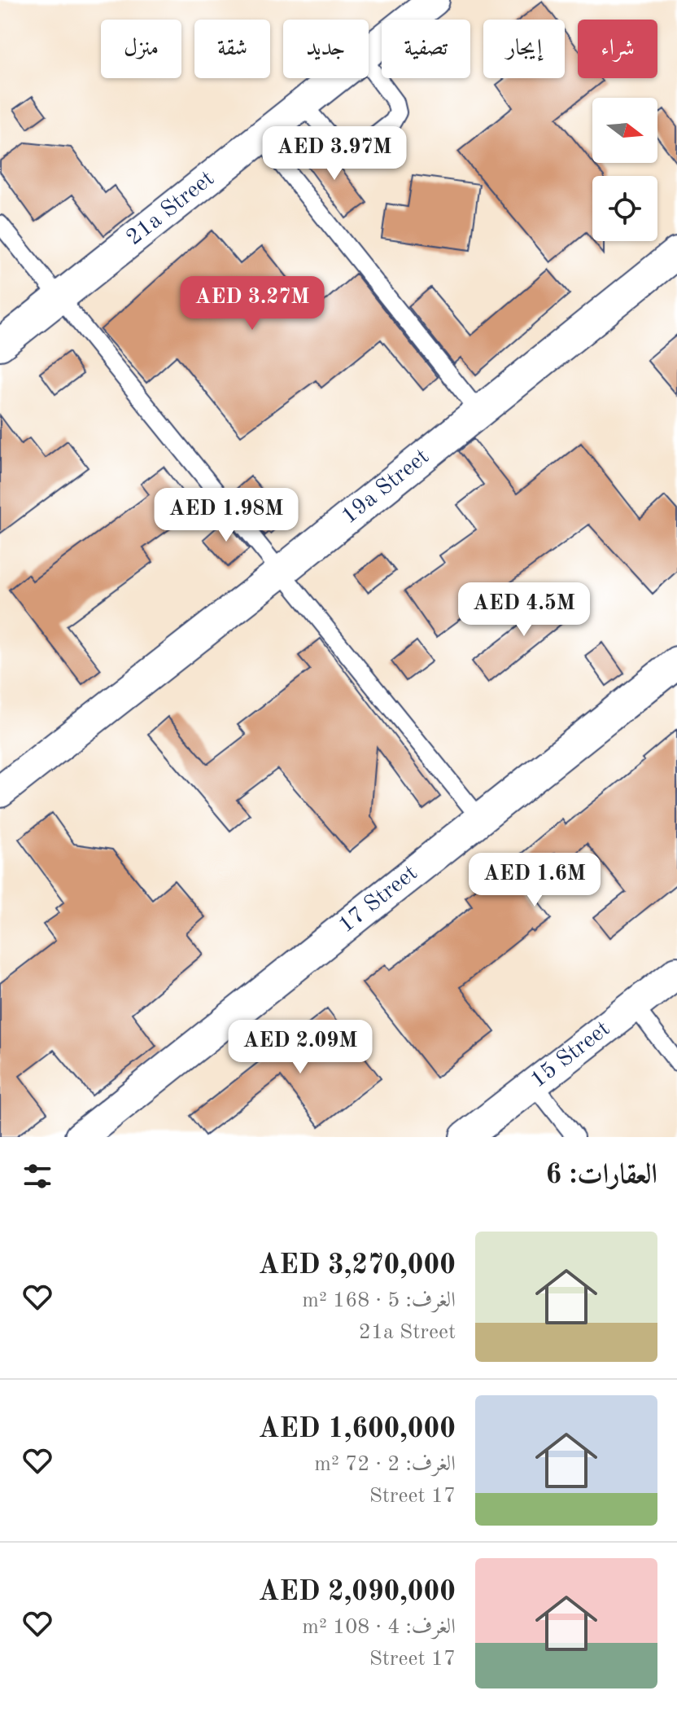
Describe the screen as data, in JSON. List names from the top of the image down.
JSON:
{
  "streets": {
    "street": [
      "21a Street",
      "19a Street",
      "17 Street",
      "15 Street"
    ]
  },
  "north": "right",
  "page": {
    "chip": [
      "شراء",
      "إيجار",
      "تصفية",
      "جديد",
      "شقة",
      "منزل"
    ],
    "price": [
      "AED 3.97M",
      "AED 3.27M",
      "AED 1.98M",
      "AED 4.5M",
      "AED 1.6M",
      "AED 2.09M"
    ],
    "heading": "العقارات: 6",
    "list": [
      {
        "name": "AED 3,270,000",
        "note": "الغرف: 5 · 168 m² · 21a Street"
      },
      {
        "name": "AED 1,600,000",
        "note": "الغرف: 2 · 72 m² · 17 Street"
      },
      {
        "name": "AED 2,090,000",
        "note": "الغرف: 4 · 108 m² · 17 Street"
      }
    ]
  }
}
